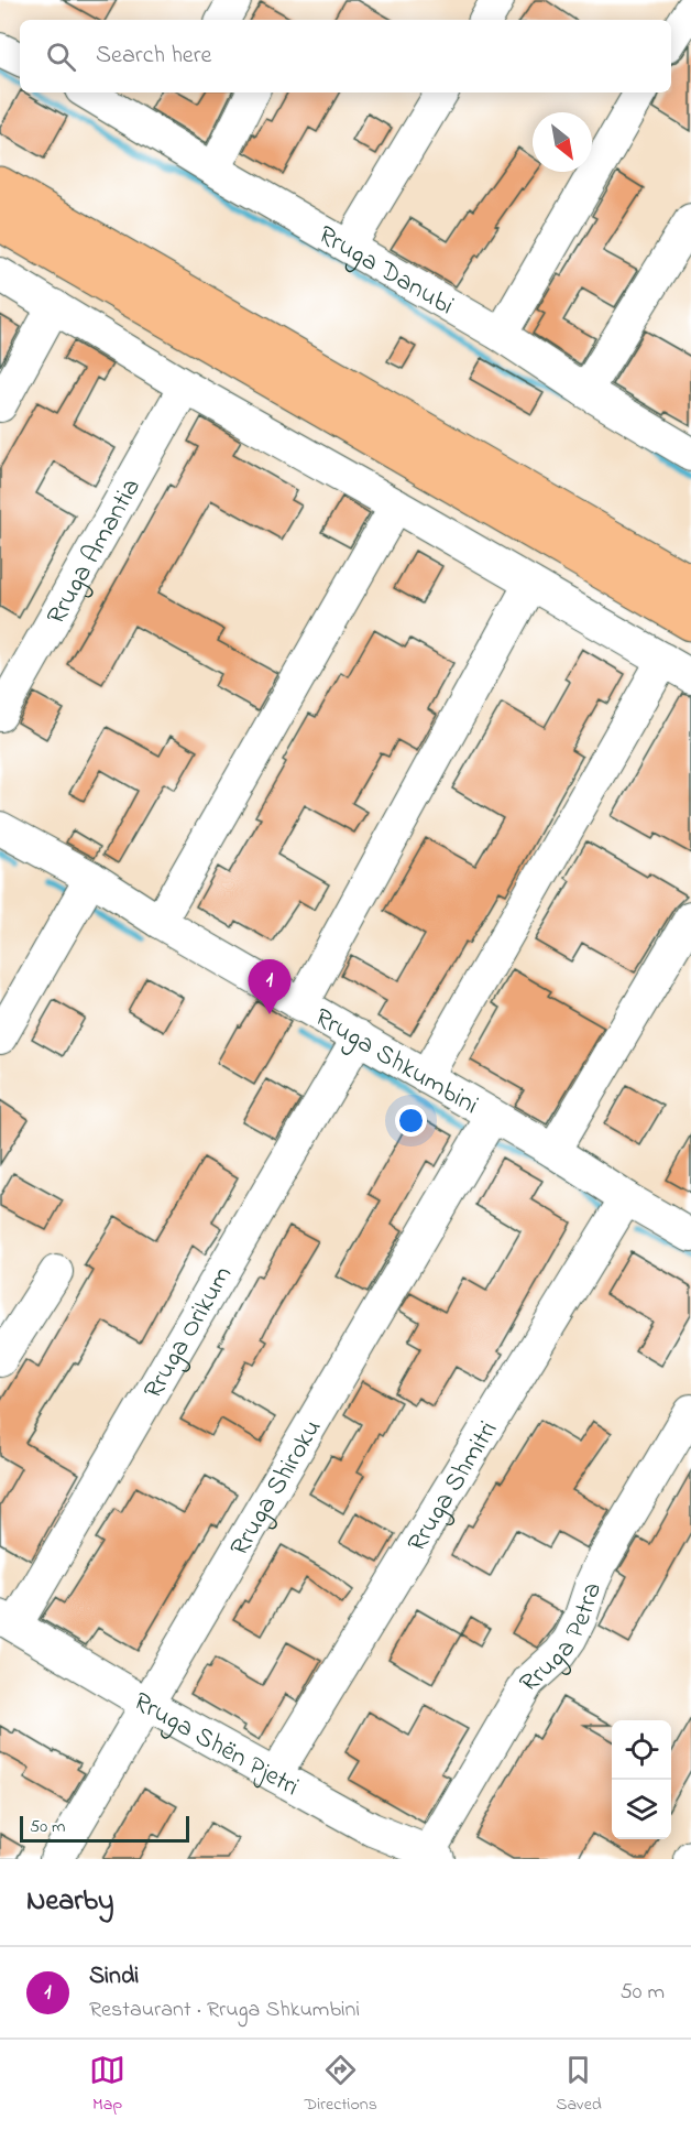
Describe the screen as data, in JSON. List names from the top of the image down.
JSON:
{
  "streets": {
    "street": [
      "Rruga Danubi",
      "Rruga Amantia",
      "Rruga Shkumbini",
      "Rruga Orikum",
      "Rruga Shmitri",
      "Rruga Shiroku",
      "Rruga Petra",
      "Rruga Shën Pjetri"
    ]
  },
  "crossings": [
    ["Rruga Shkumbini", "Rruga Orikum"],
    ["Rruga Shkumbini", "Rruga Shmitri"],
    ["Rruga Shkumbini", "Rruga Shiroku"],
    ["Rruga Orikum", "Rruga Shën Pjetri"],
    ["Rruga Shmitri", "Rruga Shën Pjetri"],
    ["Rruga Shiroku", "Rruga Shën Pjetri"],
    ["Rruga Petra", "Rruga Shën Pjetri"]
  ],
  "scale_bar": "50 m",
  "north": "bottom right",
  "page": {
    "search": "Search here",
    "pins": "1",
    "scale": "50 m",
    "heading": "Nearby",
    "list": [
      {
        "mark": "1",
        "name": "Sindi",
        "note": "Restaurant · Rruga Shkumbini",
        "value": "50 m"
      }
    ],
    "nav": ["Map", "Directions", "Saved"]
  }
}
